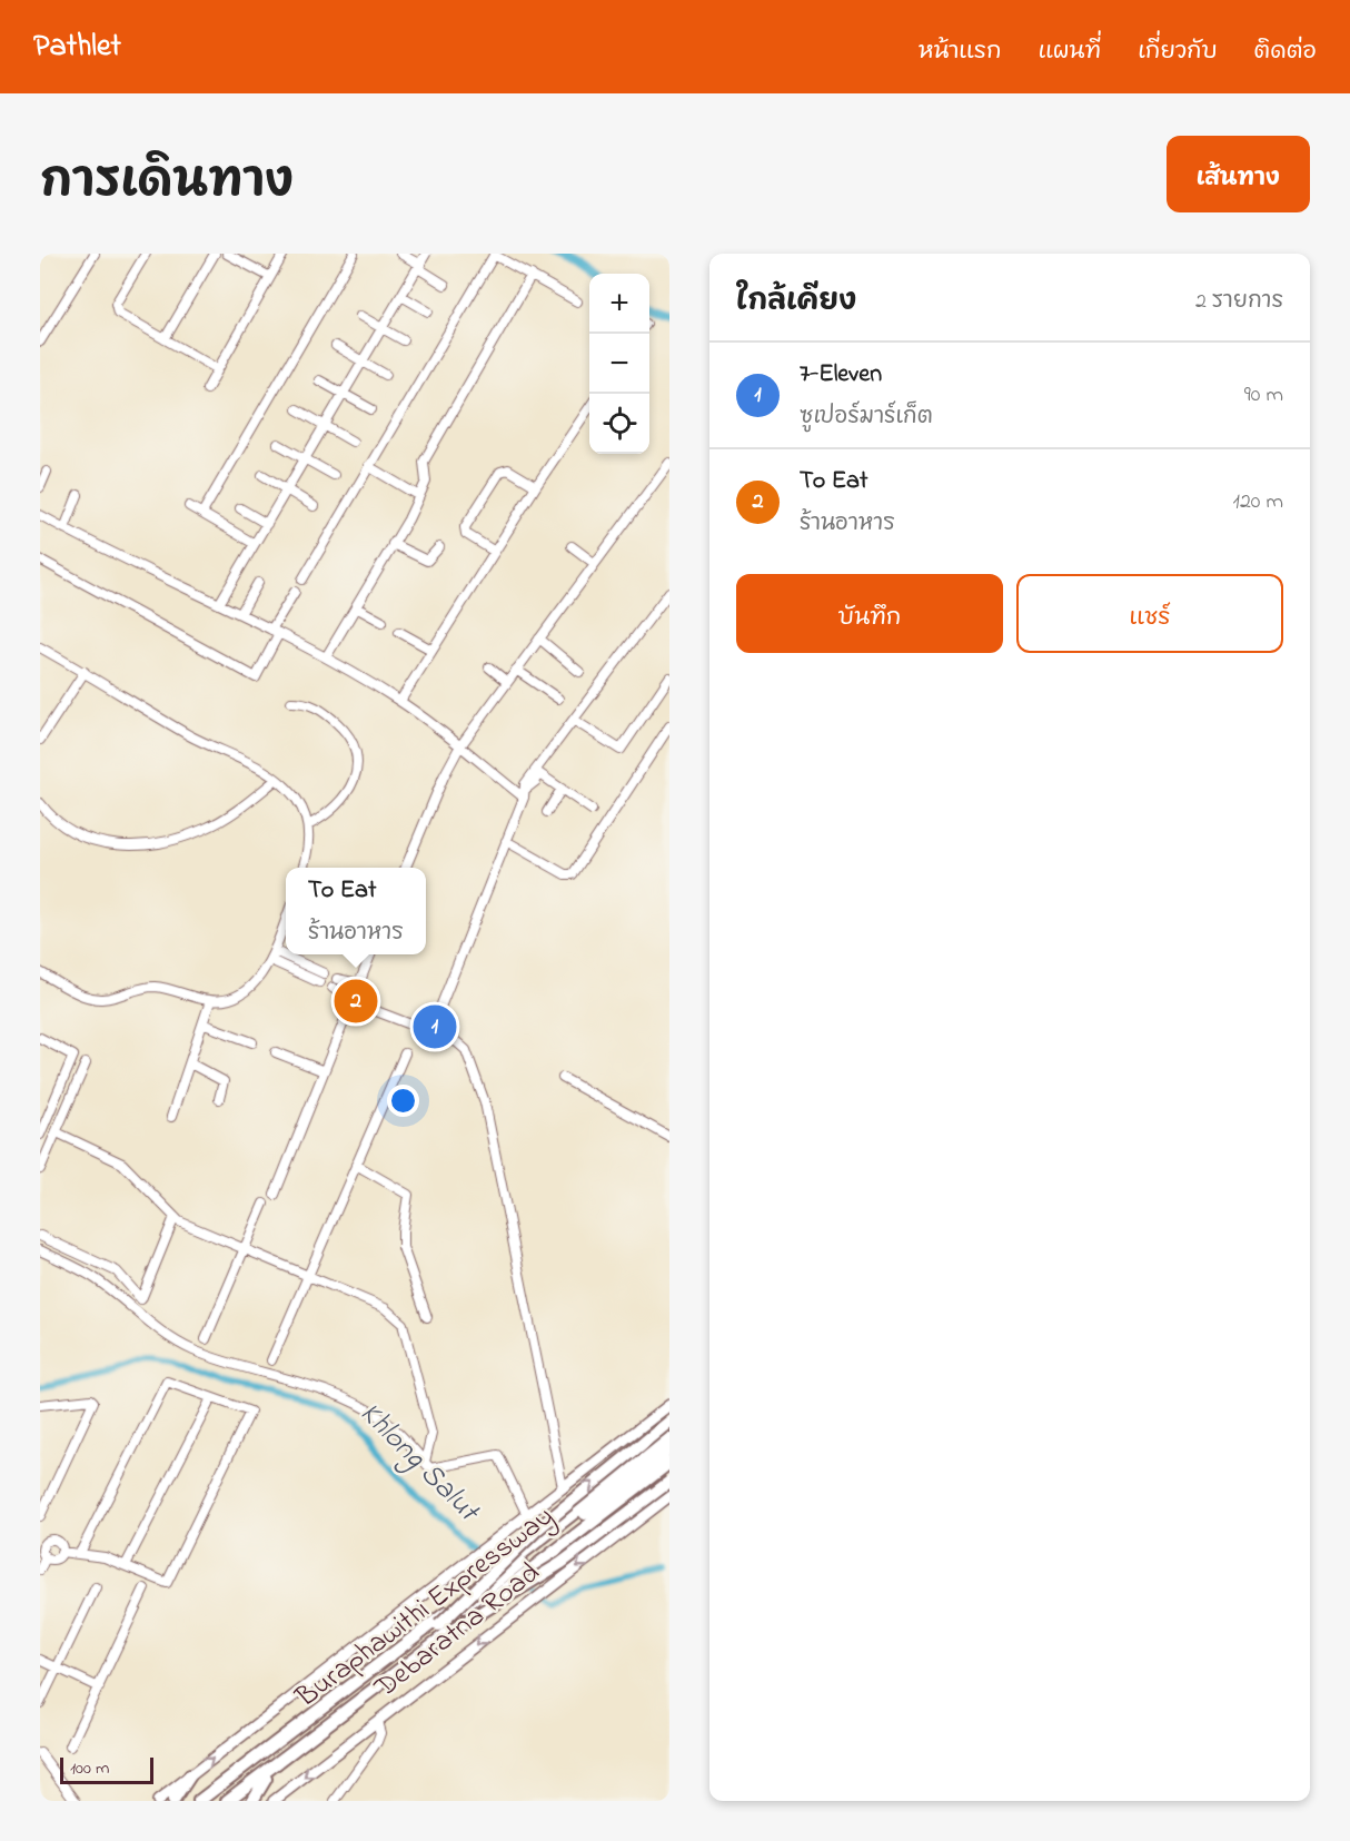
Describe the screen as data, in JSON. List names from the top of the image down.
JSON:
{
  "streets": {
    "highway": ["Buraphawithi Expressway", "Debaratna Road"]
  },
  "water": ["Khlong Salut"],
  "scale_bar": "100 m",
  "page": {
    "header": "Pathlet",
    "nav": [
      "หน้าแรก",
      "แผนที่",
      "เกี่ยวกับ",
      "ติดต่อ"
    ],
    "title": "การเดินทาง",
    "buttons": [
      "เส้นทาง",
      ["บันทึก", "แชร์"]
    ],
    "heading": ["ใกล้เคียง", "2 รายการ"],
    "map_buttons": ["+", "−"],
    "list": [
      {
        "mark": "1",
        "name": "7-Eleven",
        "note": "ซูเปอร์มาร์เก็ต",
        "value": "90 m"
      },
      {
        "mark": "2",
        "name": "To Eat",
        "note": "ร้านอาหาร",
        "value": "120 m"
      }
    ],
    "popup": ["To Eat", "ร้านอาหาร"],
    "pins": ["2", "1"],
    "scale": "100 m"
  }
}
